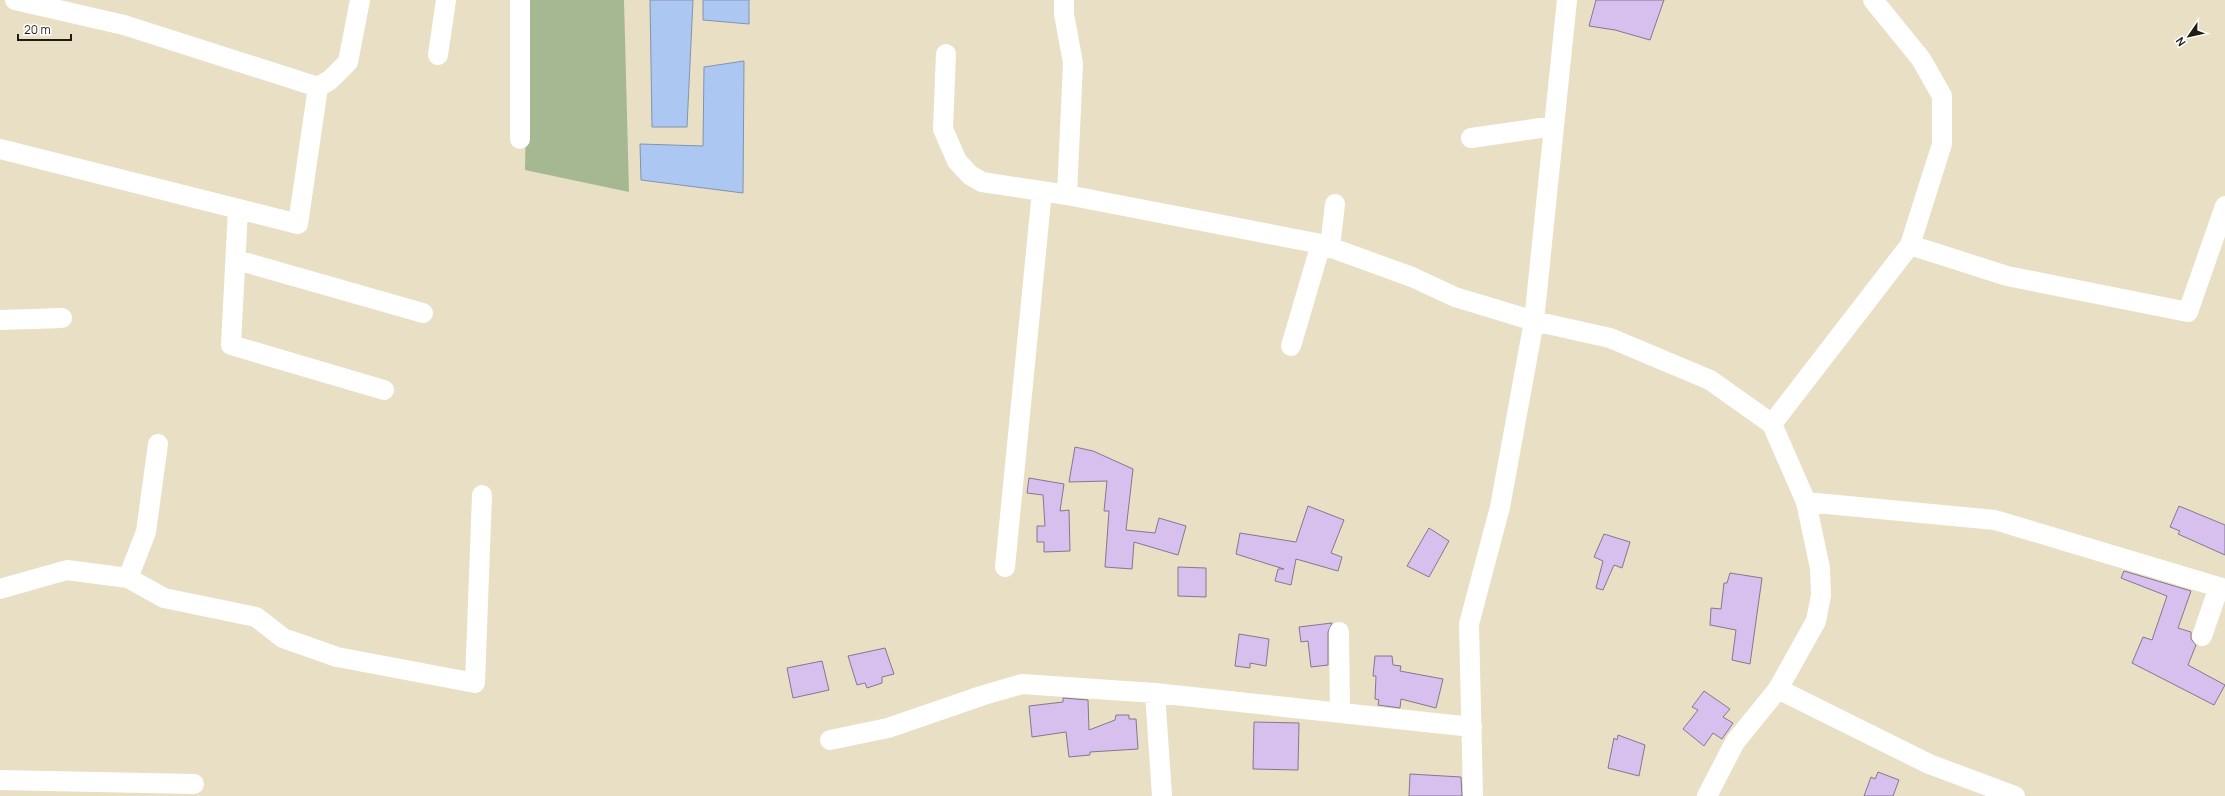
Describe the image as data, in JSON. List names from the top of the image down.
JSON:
{
  "scale_bar": "20 m",
  "north": "bottom left"
}
